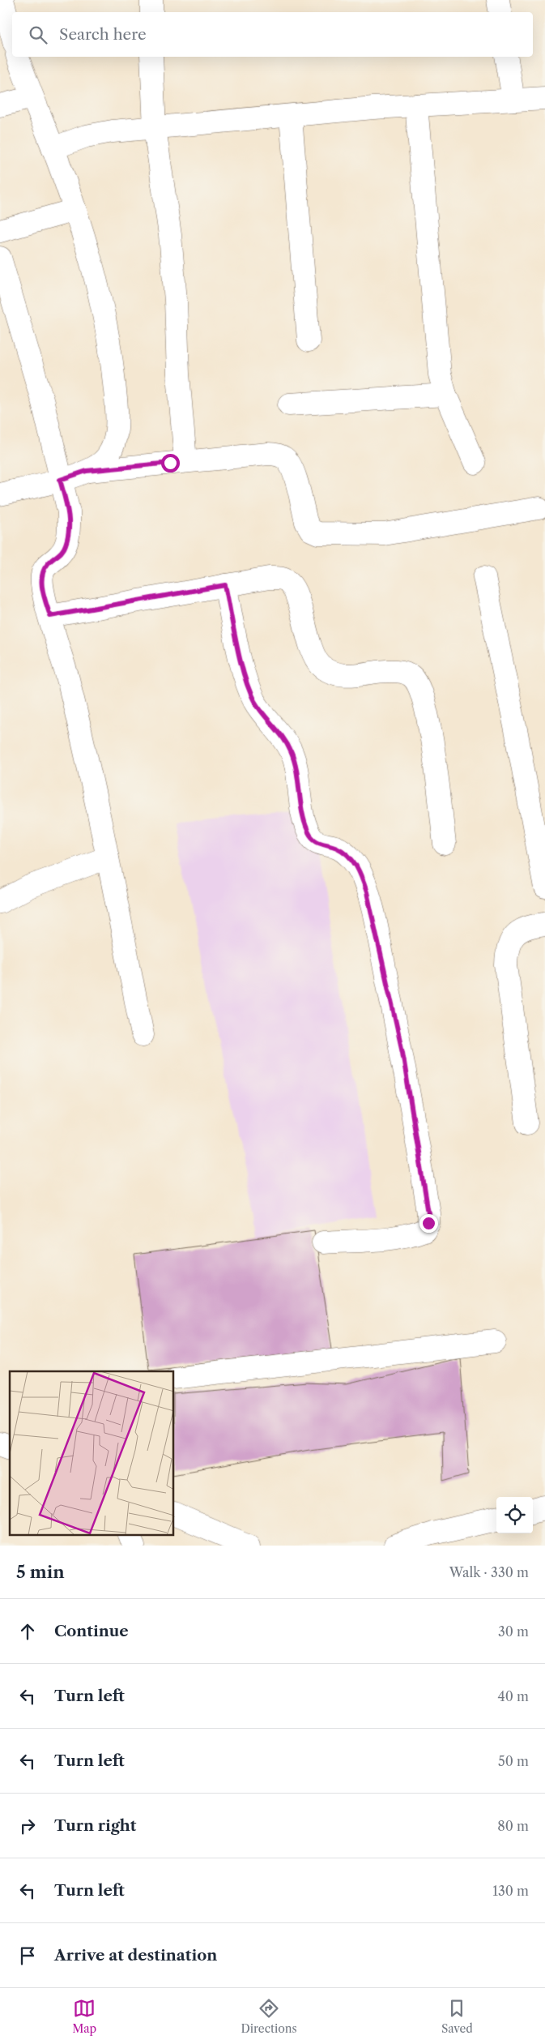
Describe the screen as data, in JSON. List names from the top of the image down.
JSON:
{
  "page": {
    "search": "Search here",
    "heading": ["5 min", "Walk · 330 m"],
    "list": [
      ["Continue", "30 m"],
      ["Turn left", "40 m"],
      ["Turn left", "50 m"],
      ["Turn right", "80 m"],
      ["Turn left", "130 m"],
      "Arrive at destination"
    ],
    "nav": ["Map", "Directions", "Saved"]
  }
}
